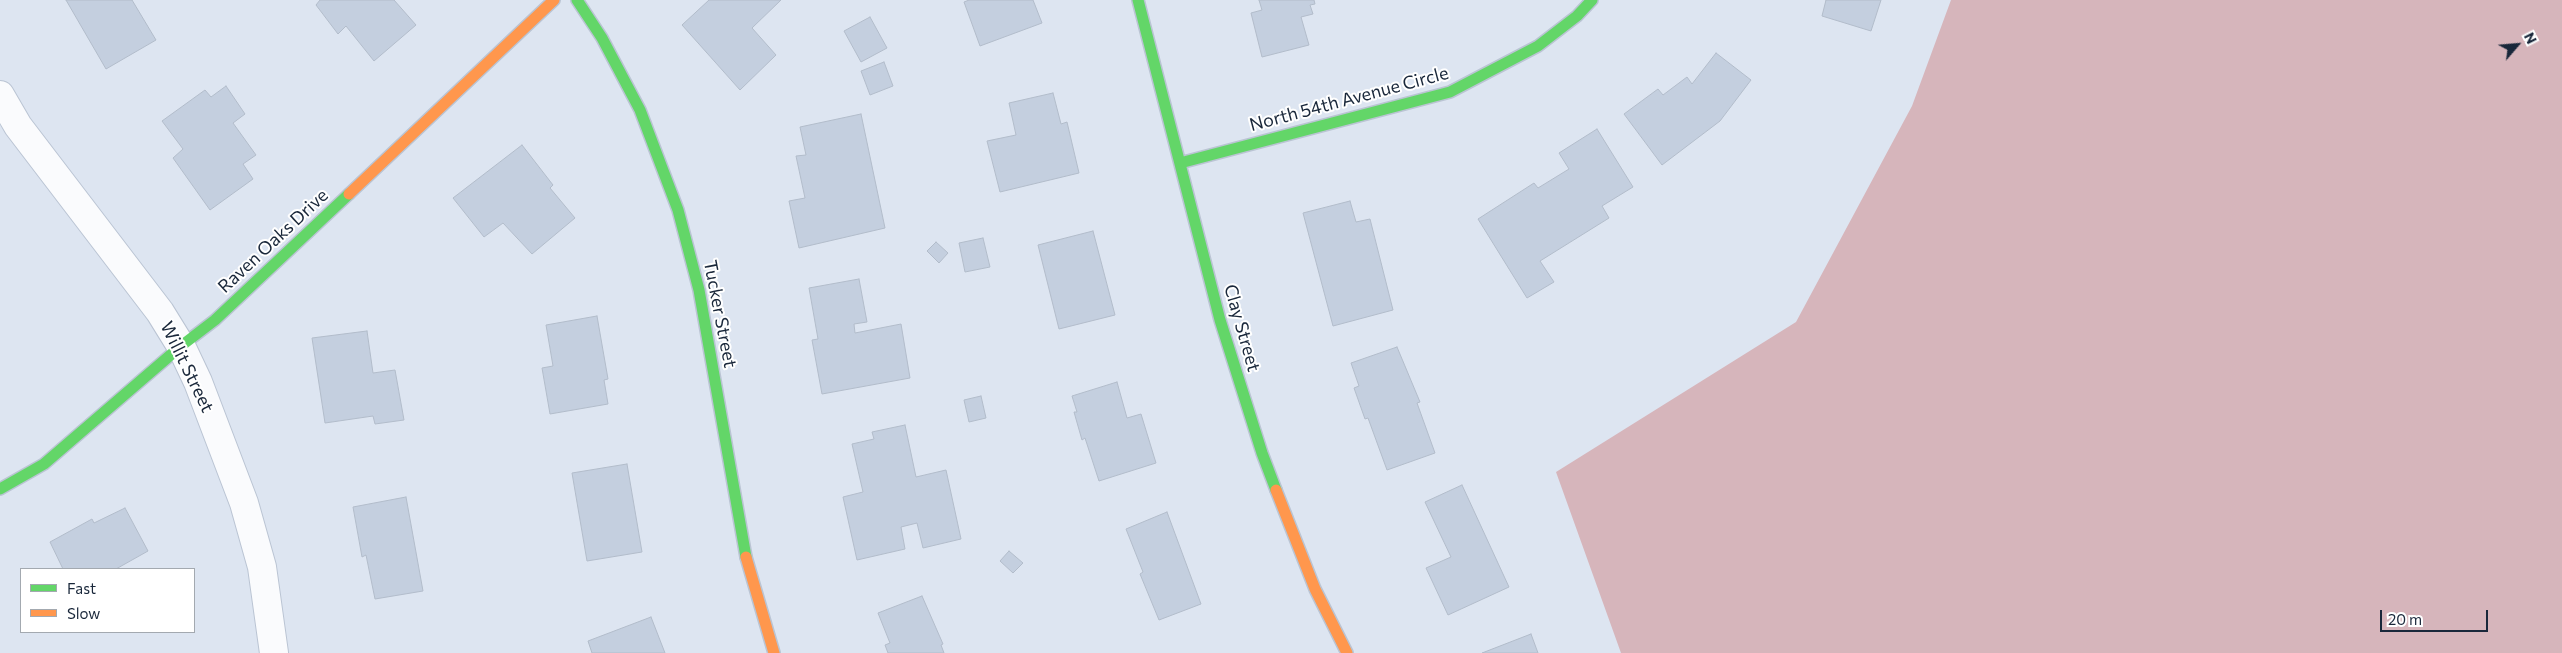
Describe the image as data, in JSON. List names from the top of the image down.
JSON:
{
  "streets": {
    "street": [
      "North 54th Avenue Circle",
      "Raven Oaks Drive",
      "Tucker Street",
      "Clay Street",
      "Willit Street"
    ]
  },
  "crossings": [
    ["North 54th Avenue Circle", "Clay Street"],
    ["Raven Oaks Drive", "Willit Street"]
  ],
  "legend": ["Fast", "Slow"],
  "scale_bar": "20 m",
  "north": "top right"
}
